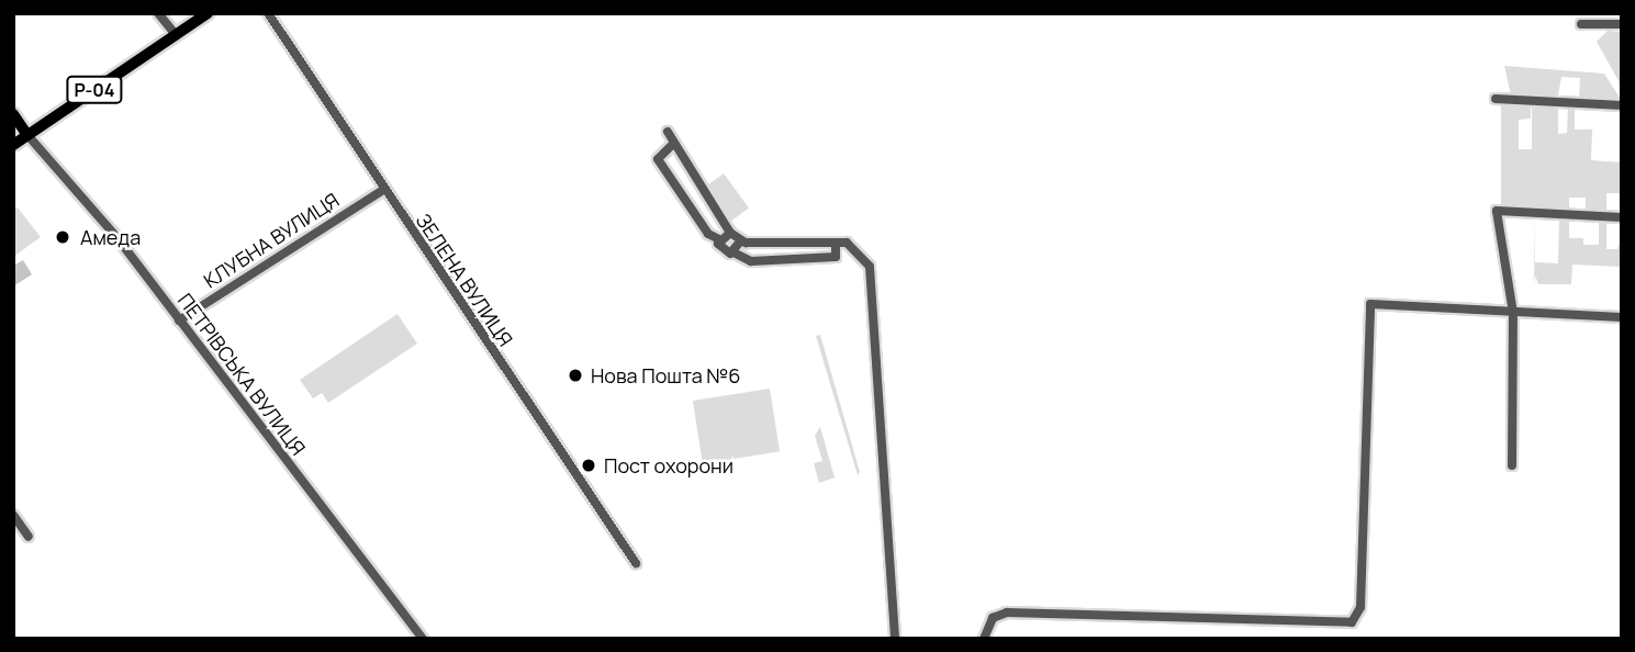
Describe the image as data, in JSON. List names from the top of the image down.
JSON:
{
  "streets": {
    "main road": ["Р-04"],
    "street": ["КЛУБНА ВУЛИЦЯ", "ЗЕЛЕНА ВУЛИЦЯ", "ПЕТРІВСЬКА ВУЛИЦЯ"]
  },
  "crossings": [
    ["Р-04", "ПЕТРІВСЬКА ВУЛИЦЯ"],
    ["КЛУБНА ВУЛИЦЯ", "ЗЕЛЕНА ВУЛИЦЯ"],
    ["КЛУБНА ВУЛИЦЯ", "ПЕТРІВСЬКА ВУЛИЦЯ"]
  ],
  "places": ["Амеда", "Нова Пошта №6", "Пост охорони"]
}
